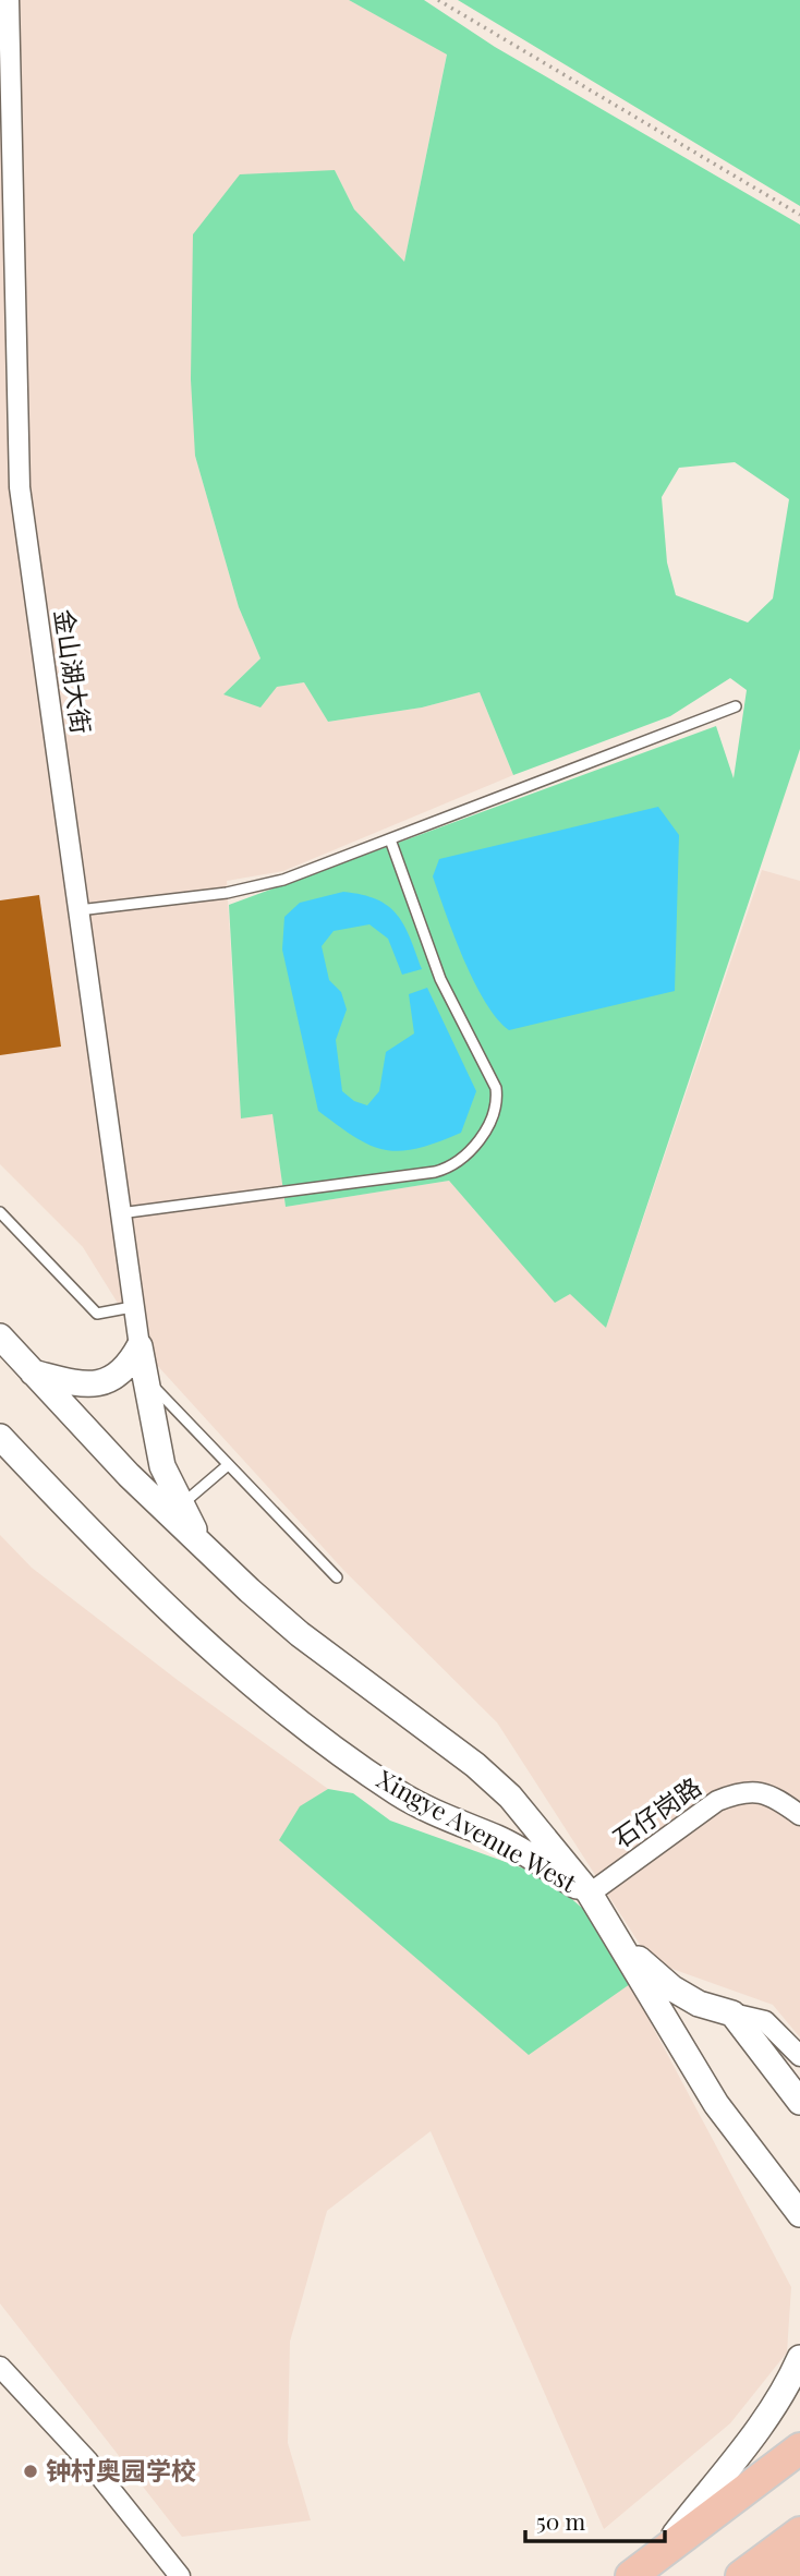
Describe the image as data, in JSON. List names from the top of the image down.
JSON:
{
  "streets": {
    "street": ["金山湖大街", "石仔岗路", "Xingye Avenue West"]
  },
  "crossings": [
    ["石仔岗路", "Xingye Avenue West"]
  ],
  "places": ["钟村奥园学校"],
  "scale_bar": "50 m"
}
